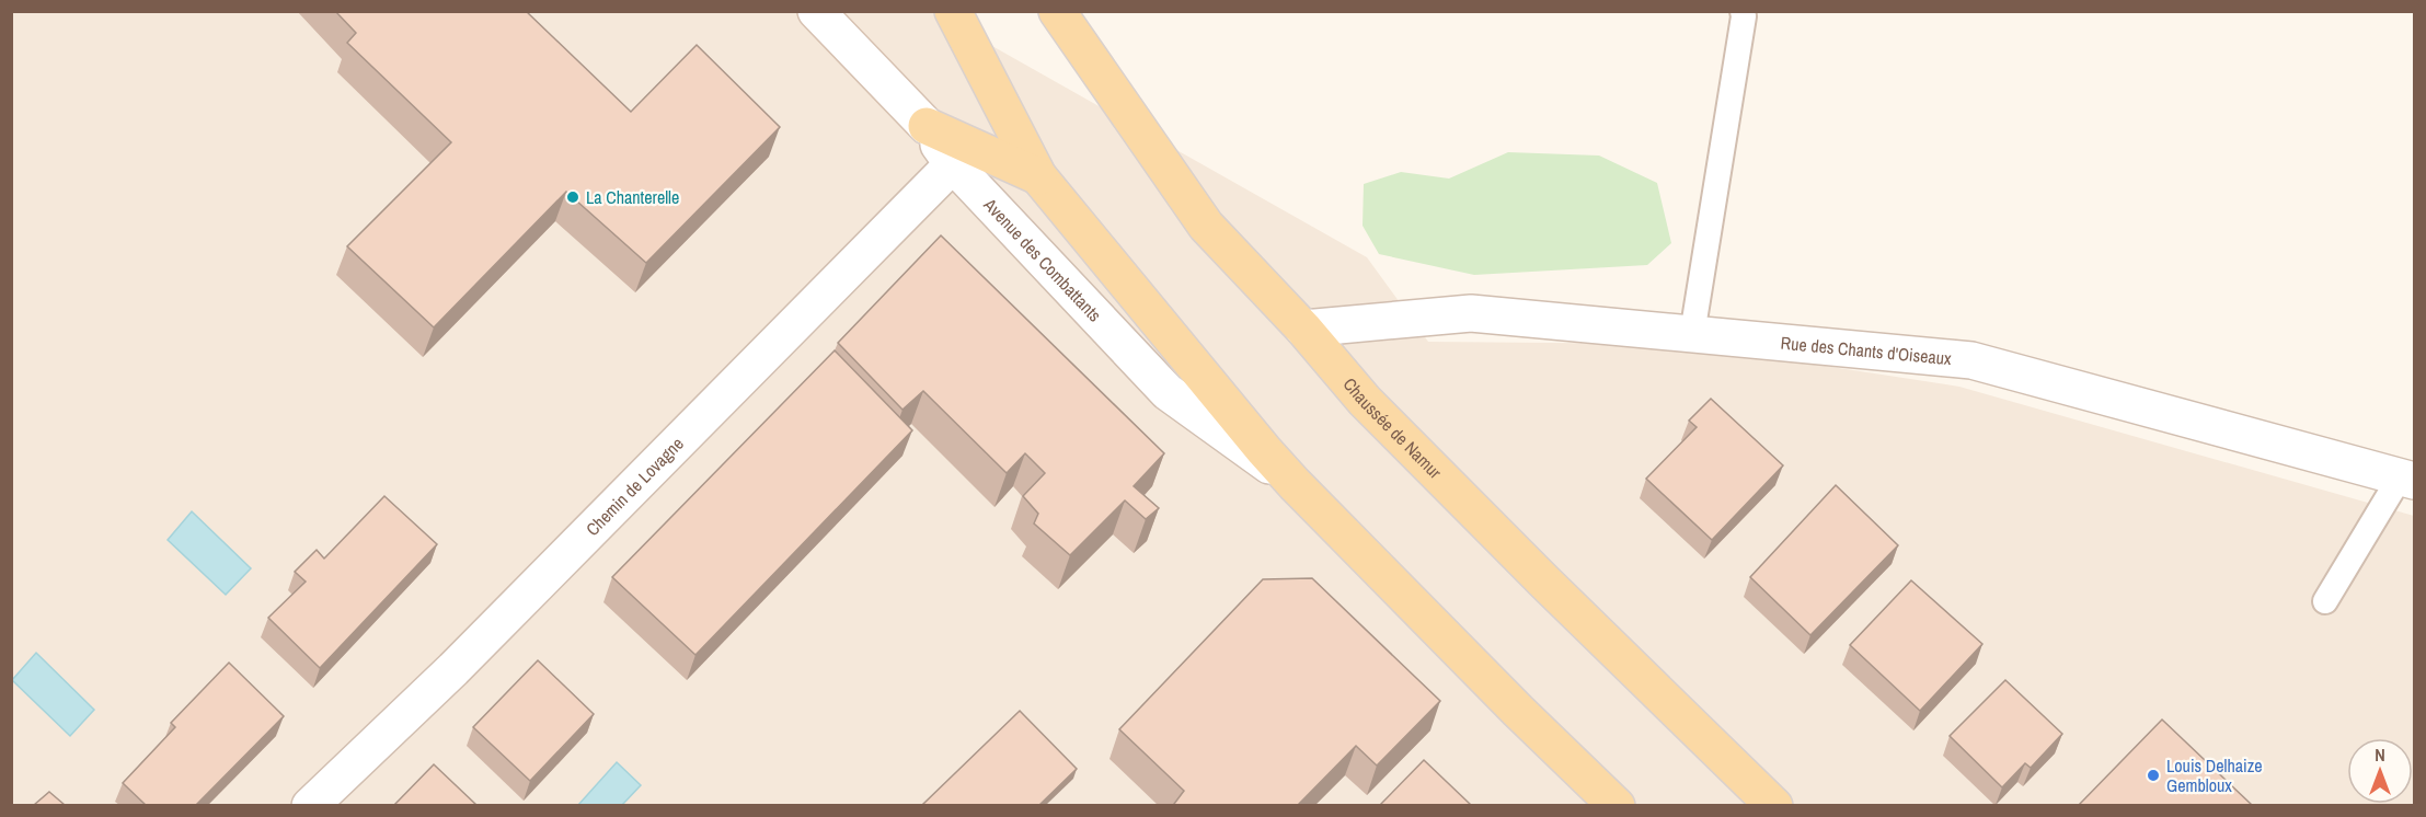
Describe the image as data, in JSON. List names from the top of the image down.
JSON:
{
  "streets": {
    "main road": ["Chaussée de Namur"],
    "street": ["Avenue des Combattants", "Rue des Chants d'Oiseaux", "Chemin de Lovagne"]
  },
  "crossings": [
    ["Avenue des Combattants", "Chemin de Lovagne"],
    ["Rue des Chants d'Oiseaux", "Chaussée de Namur"]
  ],
  "places": ["La Chanterelle", "Louis Delhaize Gembloux"],
  "north": "top"
}
